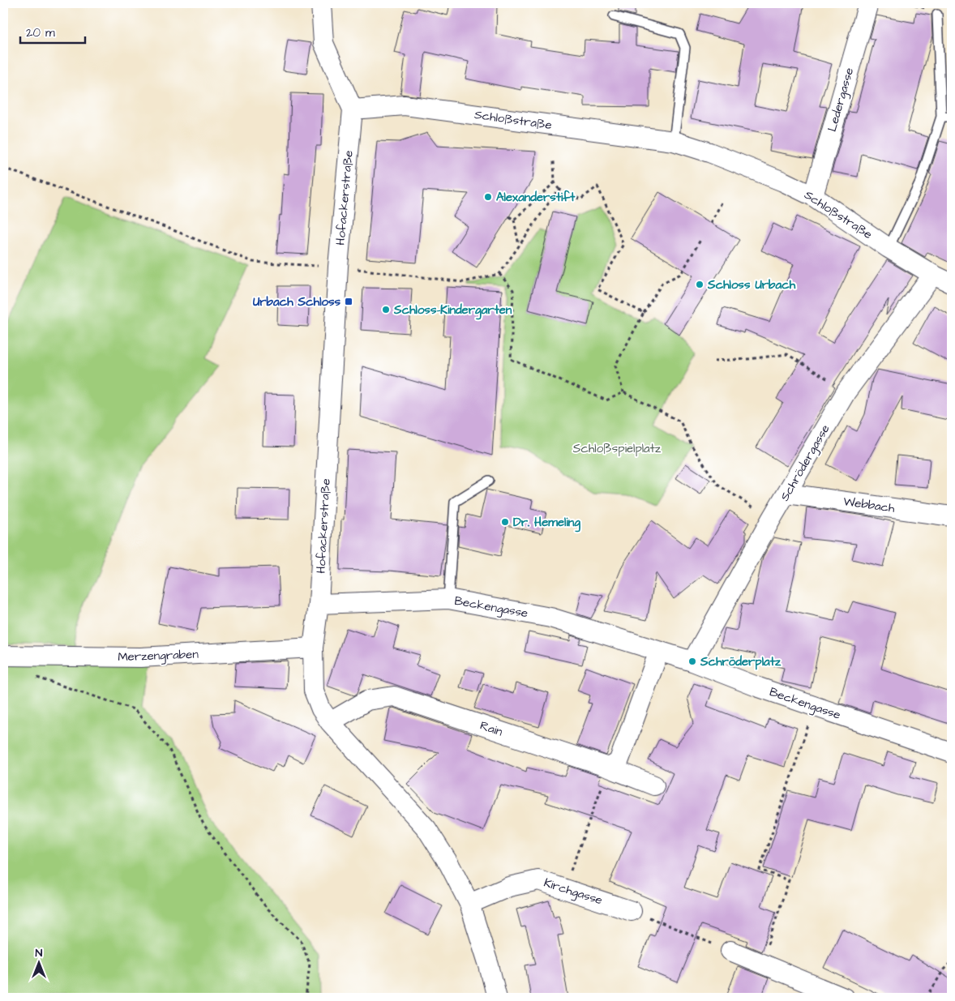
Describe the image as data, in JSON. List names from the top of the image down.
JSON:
{
  "streets": {
    "street": [
      "Ledergasse",
      "Schloßstraße",
      "Hofackerstraße",
      "Schrödergasse",
      "Webbach",
      "Beckengasse",
      "Merzengraben",
      "Rain",
      "Kirchgasse"
    ]
  },
  "crossings": [
    ["Ledergasse", "Schloßstraße"],
    ["Schloßstraße", "Hofackerstraße"],
    ["Schloßstraße", "Schrödergasse"],
    ["Hofackerstraße", "Beckengasse"],
    ["Hofackerstraße", "Merzengraben"],
    ["Hofackerstraße", "Rain"],
    ["Hofackerstraße", "Kirchgasse"],
    ["Schrödergasse", "Webbach"],
    ["Schrödergasse", "Beckengasse"]
  ],
  "parks": ["Schloßspielplatz"],
  "places": {
    "other": [
      "Alexanderstift",
      "Schloss Urbach",
      "Schloss-Kindergarten",
      "Dr. Hemeling",
      "Schröderplatz"
    ],
    "transit": ["Urbach Schloss"]
  },
  "scale_bar": "20 m",
  "north": "top"
}
